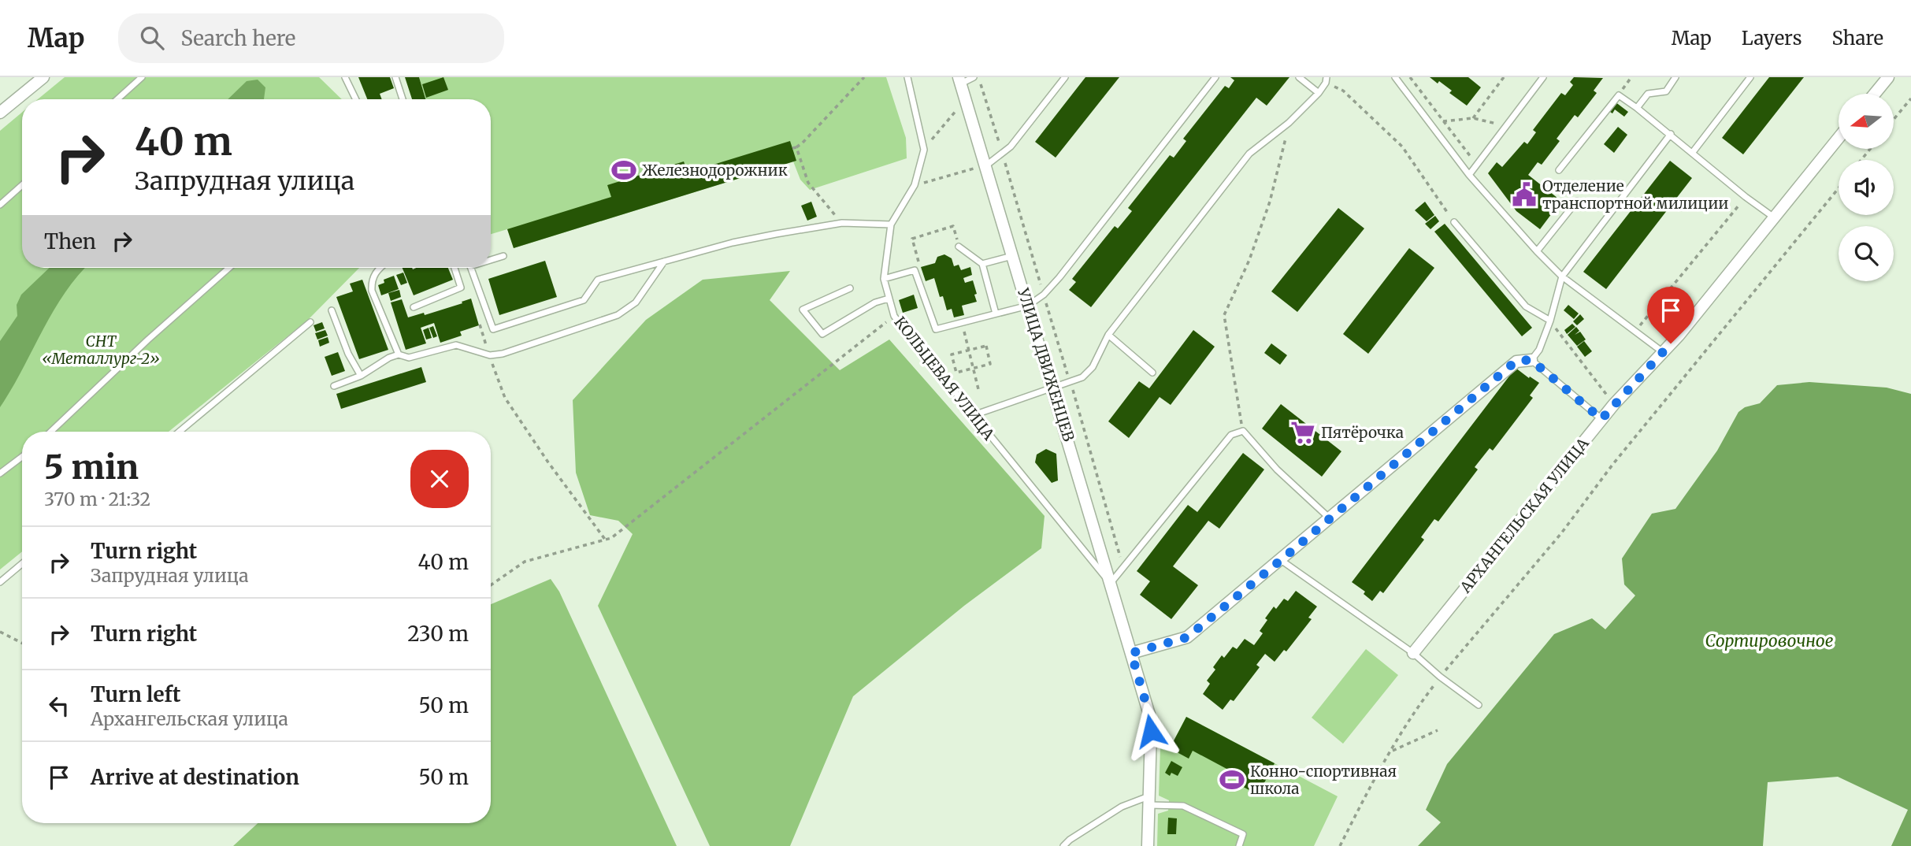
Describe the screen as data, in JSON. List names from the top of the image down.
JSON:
{
  "streets": {
    "street": ["УЛИЦА ДВИЖЕНЦЕВ", "АРХАНГЕЛЬСКАЯ УЛИЦА"],
    "lane": ["КОЛЬЦЕВАЯ УЛИЦА"]
  },
  "crossings": [
    ["УЛИЦА ДВИЖЕНЦЕВ", "КОЛЬЦЕВАЯ УЛИЦА"]
  ],
  "water": ["Сортировочное"],
  "parks": ["СНТ «Металлург-2»"],
  "places": {
    "sports": ["Железнодорожник", "Конно-спортивная школа"],
    "public building": ["Отделение транспортной милиции"],
    "supermarket": ["Пятёрочка"]
  },
  "north": "left",
  "page": {
    "header": "Map",
    "search": "Search here",
    "nav": ["Map", "Layers", "Share"],
    "turn": ["40 m", "Запрудная улица"],
    "then": "Then",
    "heading": ["5 min", "370 m · 21:32"],
    "list": [
      {
        "name": "Turn right",
        "note": "Запрудная улица",
        "value": "40 m"
      },
      {
        "name": "Turn right",
        "value": "230 m"
      },
      {
        "name": "Turn left",
        "note": "Архангельская улица",
        "value": "50 m"
      },
      {
        "name": "Arrive at destination",
        "value": "50 m"
      }
    ]
  }
}
